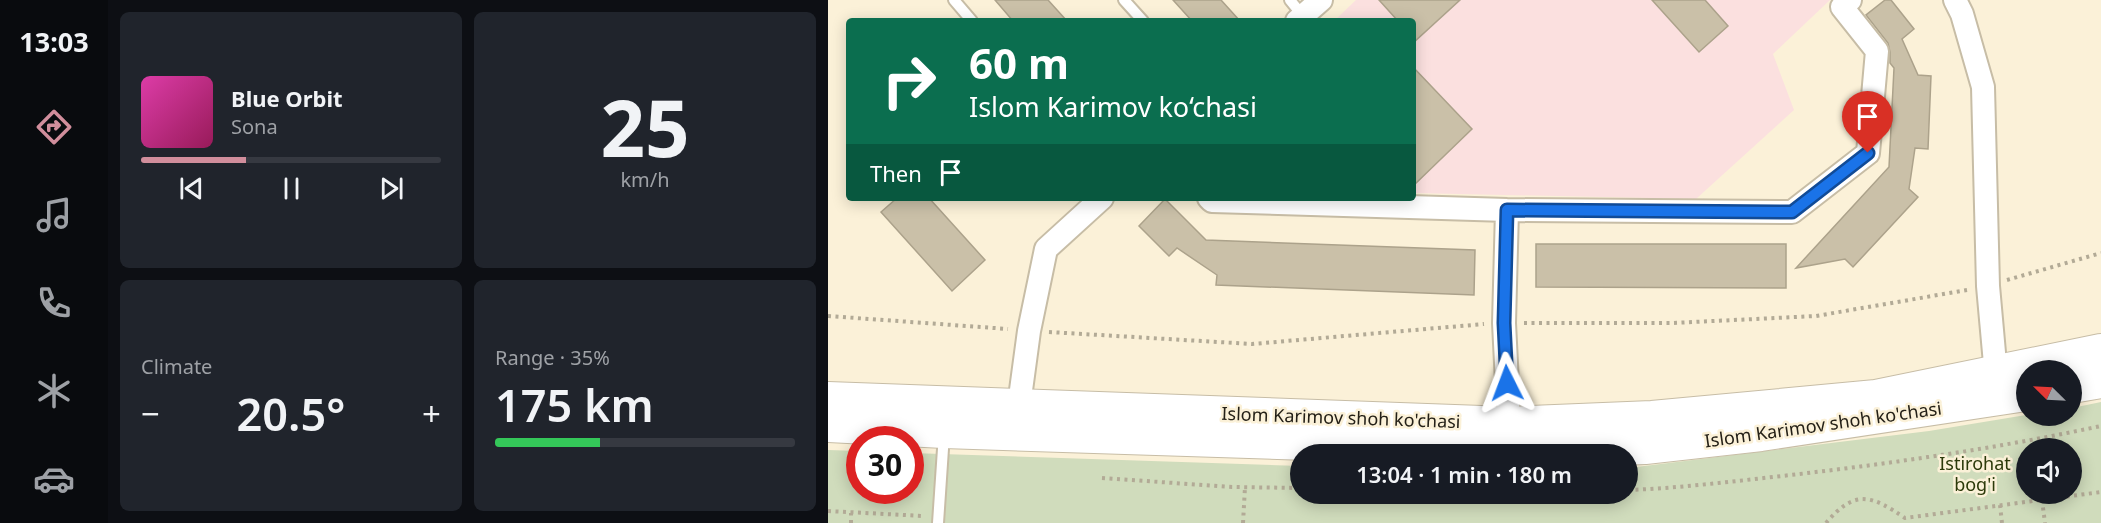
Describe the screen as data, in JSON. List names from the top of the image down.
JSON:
{
  "streets": {
    "main road": ["Islom Karimov shoh ko'chasi"]
  },
  "parks": ["Istirohat bog'i"],
  "north": "top left",
  "page": {
    "tabs": "13:03",
    "tile": [
      ["25", "km/h"],
      "Climate",
      ["Range · 35%", "175 km"]
    ],
    "turn": ["60 m", "Islom Karimov ko‘chasi"],
    "song": ["Blue Orbit", "Sona"],
    "then": "Then",
    "heat": ["−", "20.5°", "+"],
    "limit": "30",
    "trip": "13:04 · 1 min · 180 m"
  }
}
